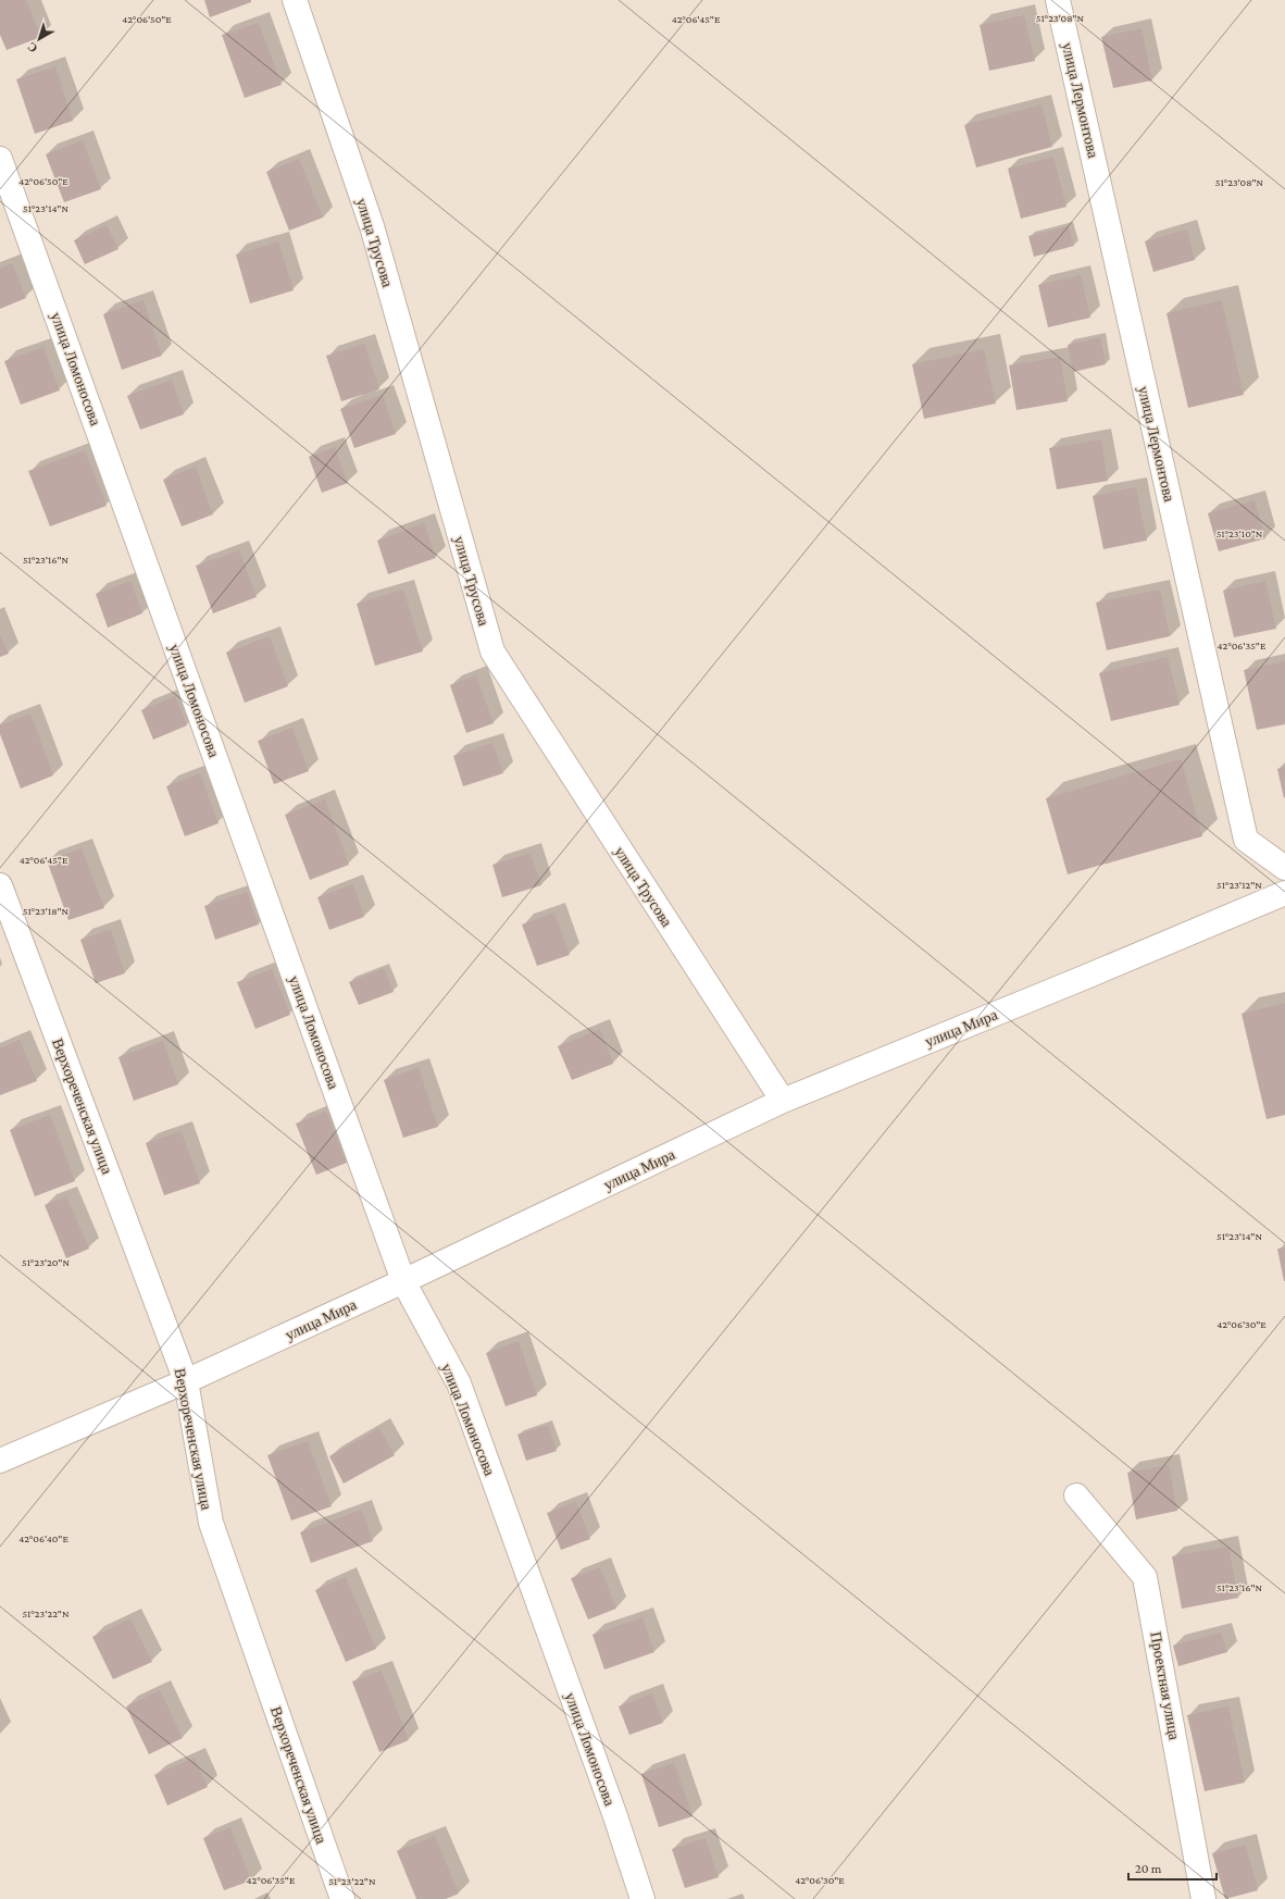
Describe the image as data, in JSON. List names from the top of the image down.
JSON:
{
  "streets": {
    "street": [
      "улица Лермонтова",
      "улица Трусова",
      "улица Ломоносова",
      "улица Мира",
      "Верхореченская улица",
      "Проектная улица"
    ]
  },
  "crossings": [
    ["улица Трусова", "улица Мира"],
    ["улица Ломоносова", "улица Мира"],
    ["улица Мира", "Верхореченская улица"]
  ],
  "scale_bar": "20 m",
  "north": "bottom left",
  "coordinates": [
    "51°23'08\"N",
    "42°06'50\"E",
    "42°06'45\"E",
    "51°23'14\"N",
    "51°23'10\"N",
    "51°23'16\"N",
    "42°06'35\"E",
    "51°23'12\"N",
    "51°23'18\"N",
    "51°23'20\"N",
    "42°06'30\"E",
    "42°06'40\"E",
    "51°23'22\"N"
  ]
}
